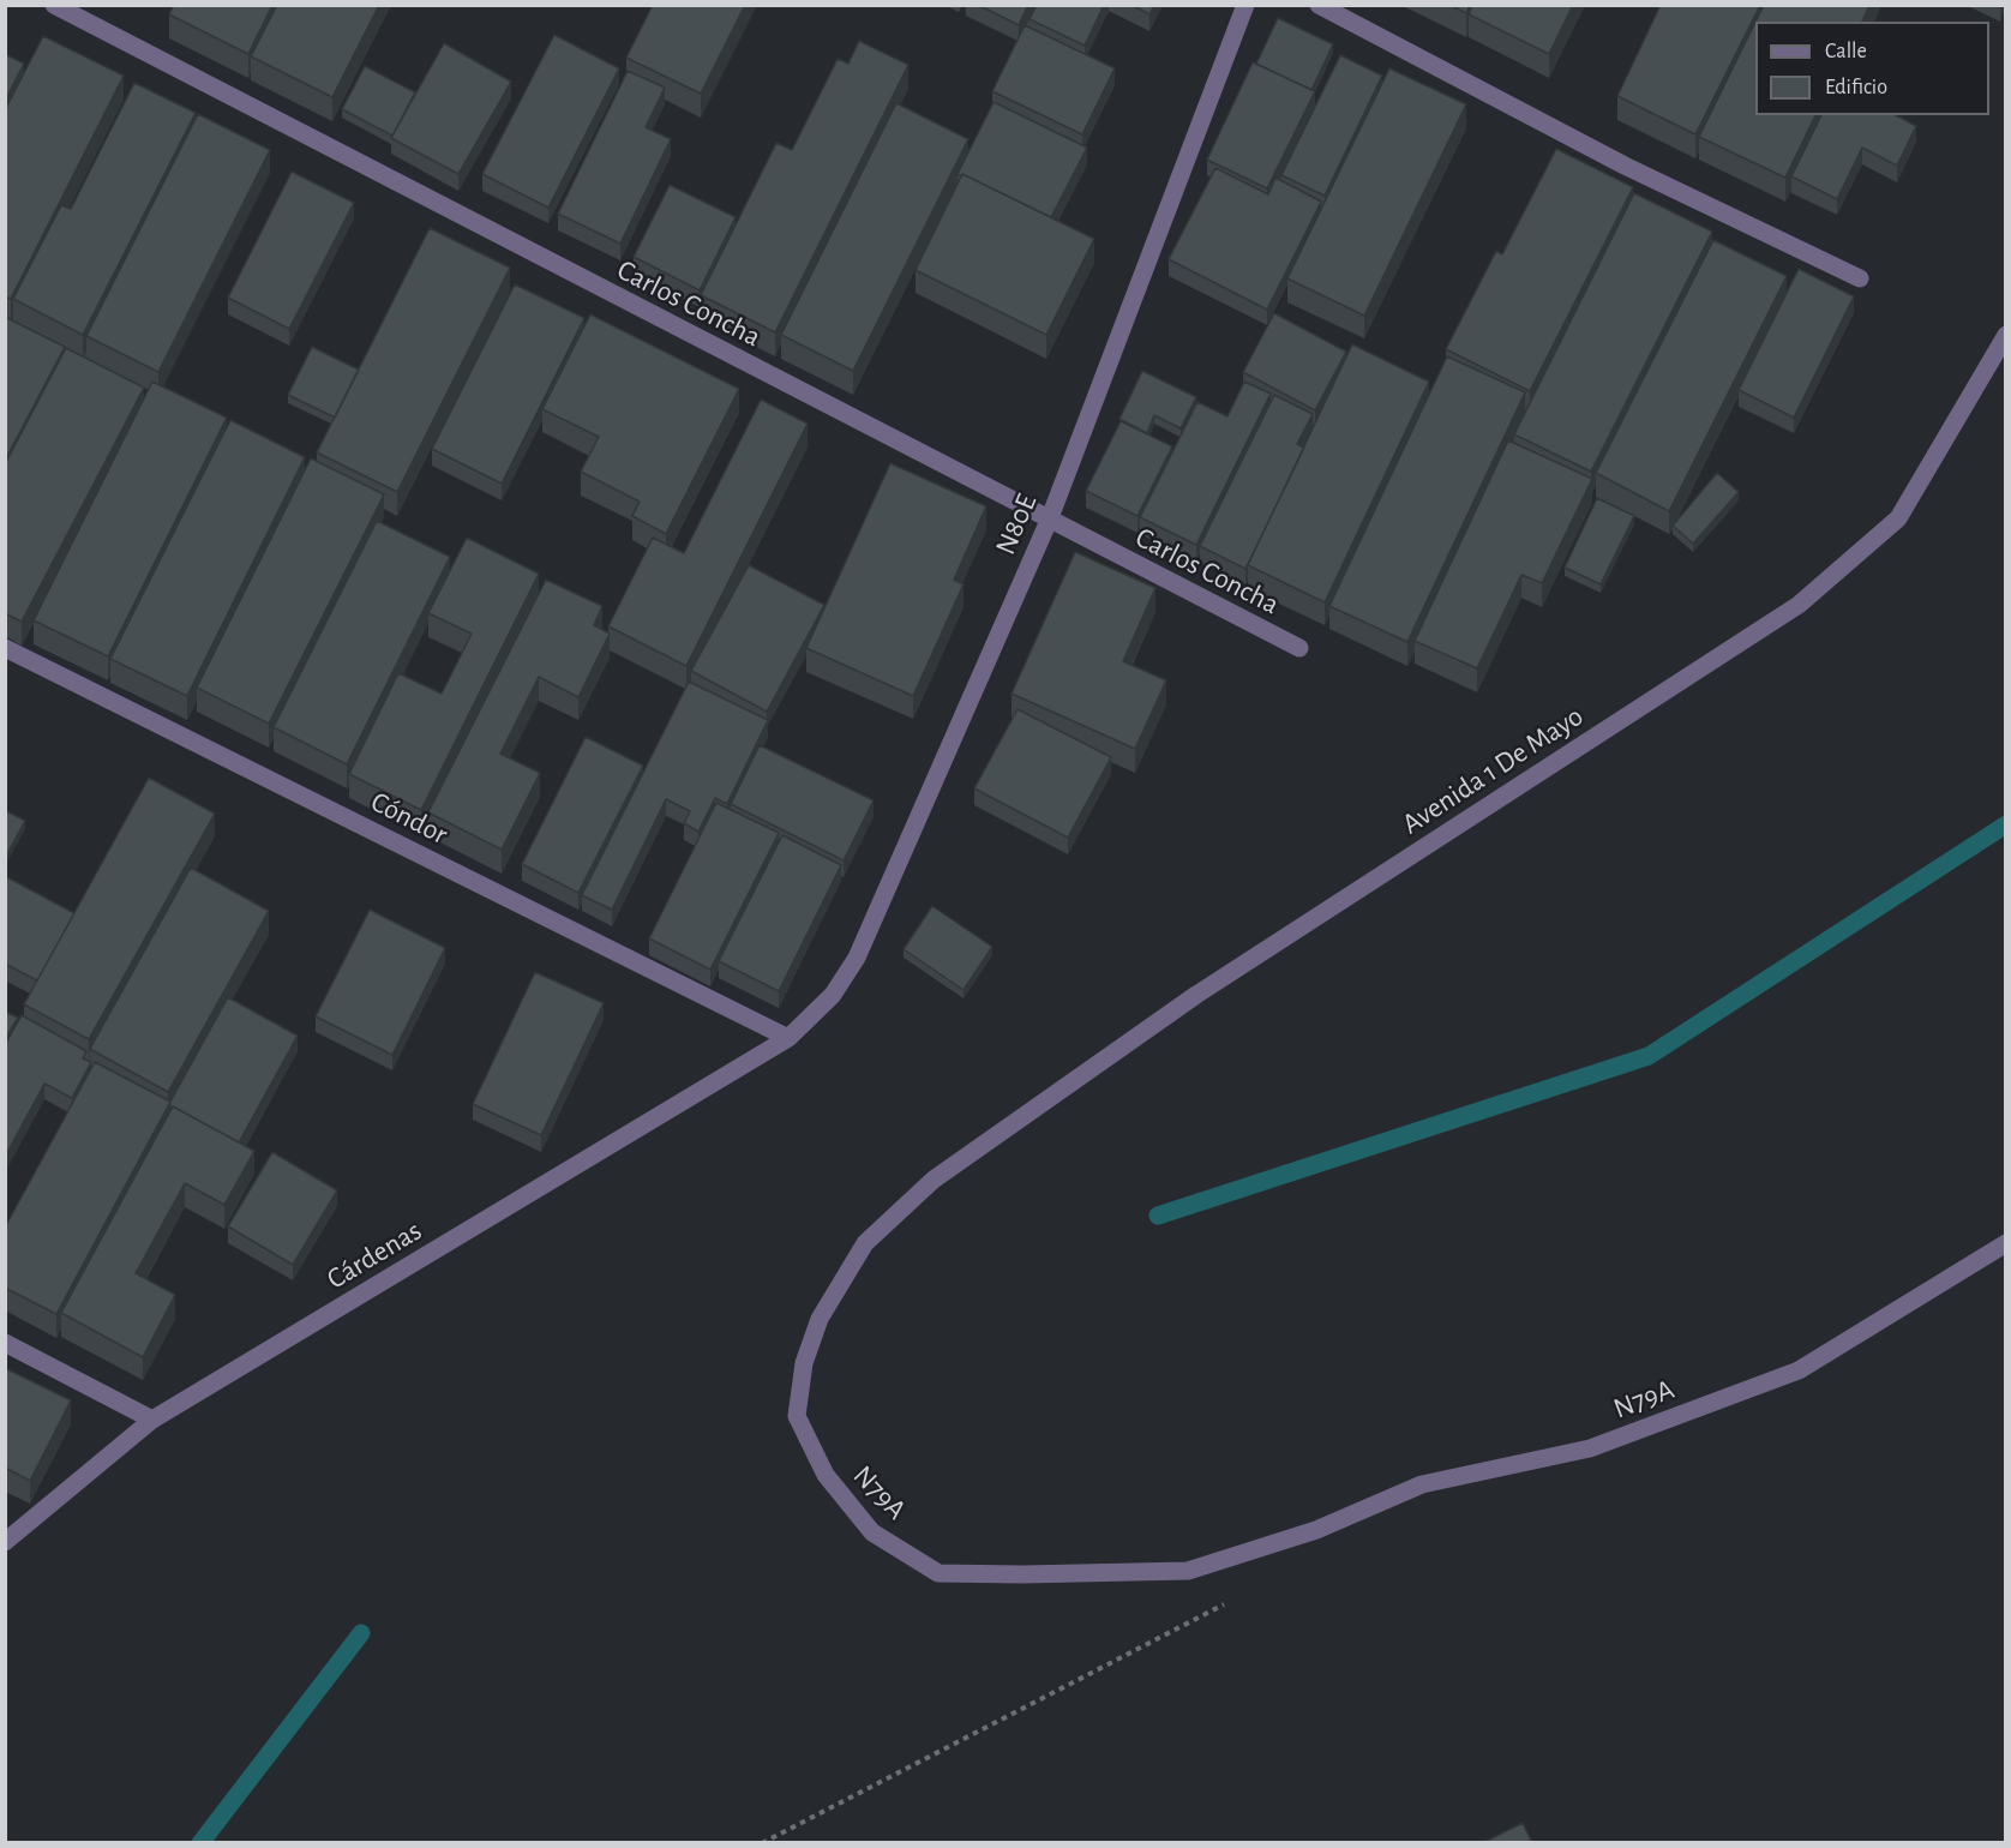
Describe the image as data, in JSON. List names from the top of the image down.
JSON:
{
  "streets": {
    "street": [
      "Carlos Concha",
      "N80E",
      "Avenida 1 De Mayo",
      "Cóndor",
      "Cárdenas",
      "N79A"
    ]
  },
  "crossings": [
    ["Carlos Concha", "N80E"],
    ["N80E", "Cóndor"],
    ["N80E", "Cárdenas"],
    ["Avenida 1 De Mayo", "N79A"],
    ["Cóndor", "Cárdenas"]
  ],
  "legend": ["Calle", "Edificio"]
}
